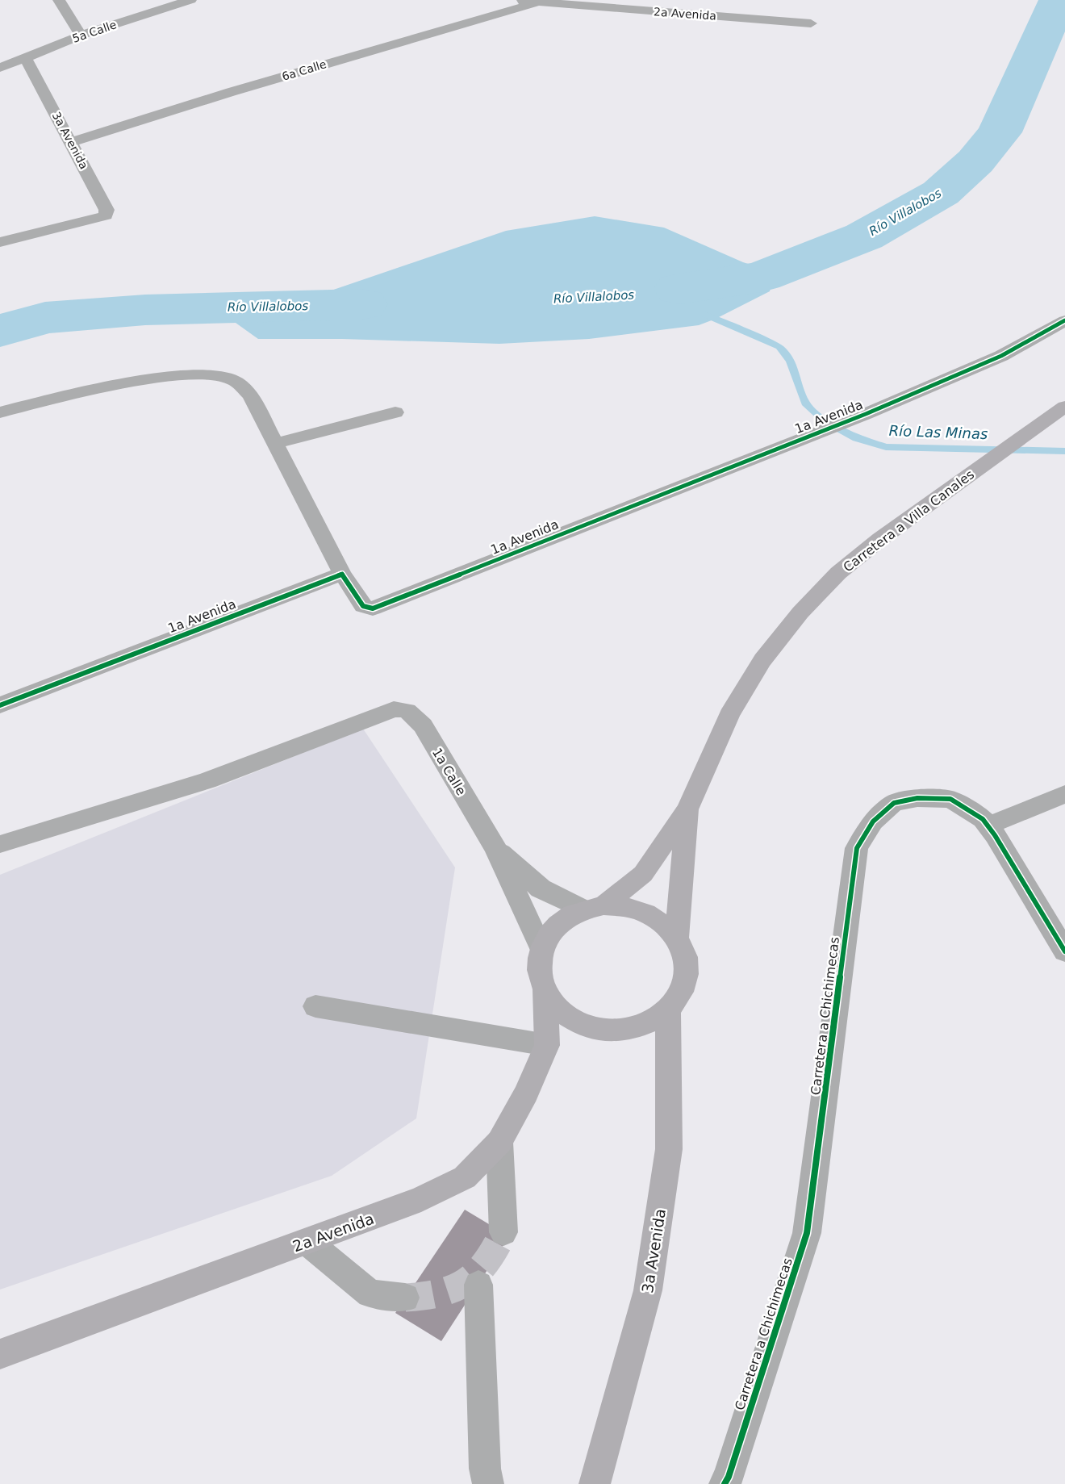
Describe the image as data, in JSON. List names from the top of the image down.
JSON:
{
  "streets": {
    "main road": ["2a Avenida", "3a Avenida", "Carretera a Villa Canales"],
    "street": [
      "5a Calle",
      "6a Calle",
      "1a Avenida",
      "1a Calle",
      "Carretera a Chichimecas"
    ]
  },
  "crossings": [
    ["2a Avenida", "6a Calle"],
    ["2a Avenida", "3a Avenida"],
    ["2a Avenida", "Carretera a Villa Canales"],
    ["2a Avenida", "1a Calle"],
    ["5a Calle", "3a Avenida"],
    ["6a Calle", "3a Avenida"],
    ["3a Avenida", "Carretera a Villa Canales"],
    ["3a Avenida", "1a Calle"],
    ["Carretera a Villa Canales", "1a Calle"]
  ],
  "water": ["Río Villalobos", "Río Las Minas"]
}
